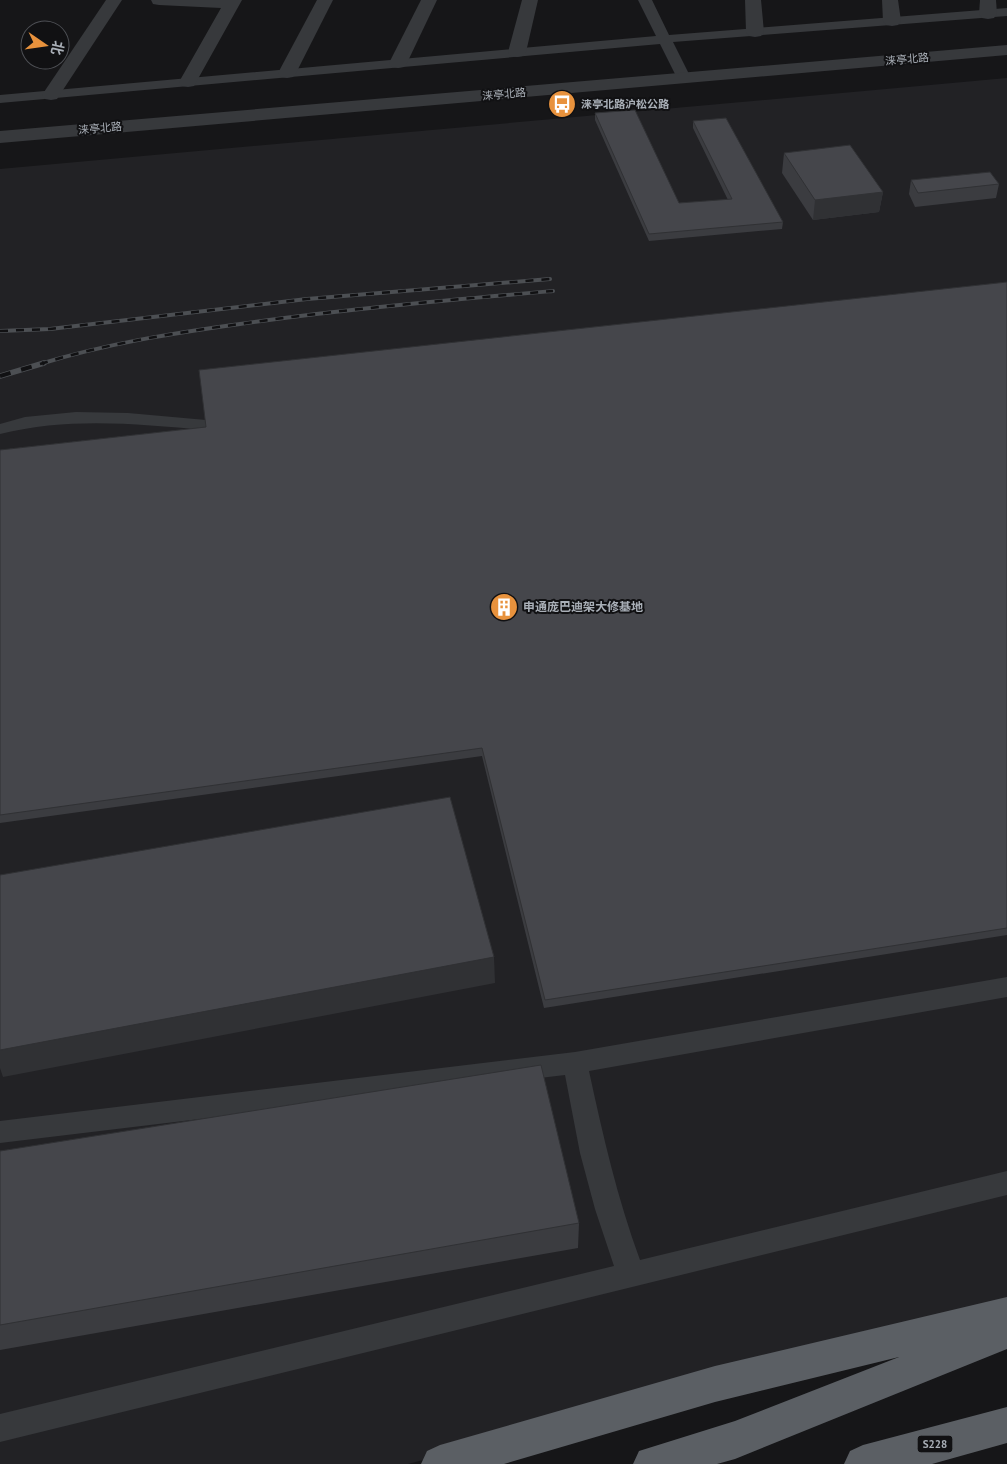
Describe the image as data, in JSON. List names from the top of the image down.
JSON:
{
  "streets": {
    "highway": ["S228"],
    "street": ["涞亭北路"]
  },
  "places": {
    "bus stop": ["涞亭北路沪松公路"],
    "building": ["申通庞巴迪架大修基地"]
  },
  "north": "right"
}
